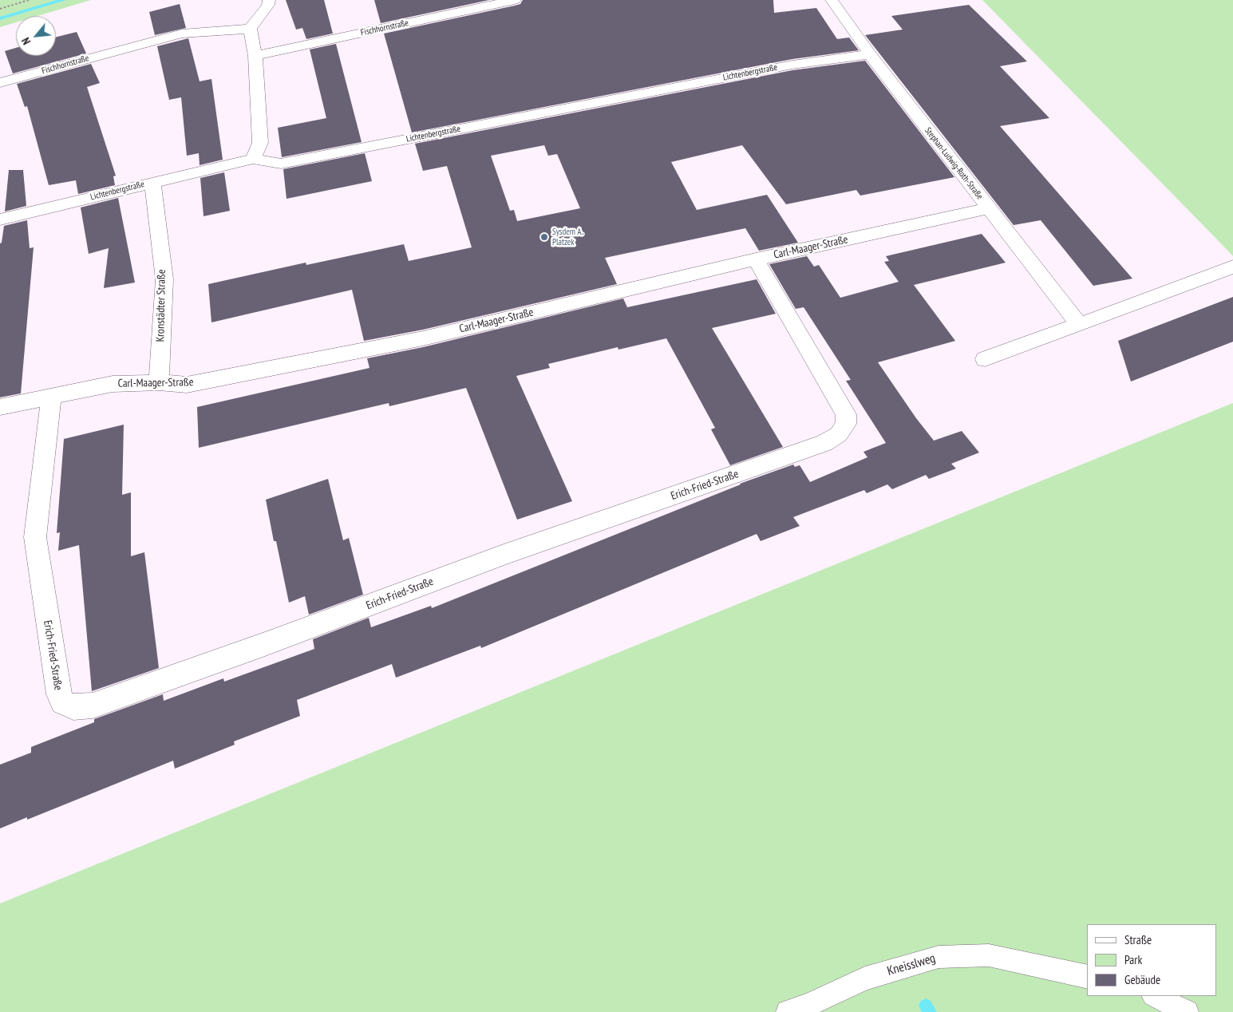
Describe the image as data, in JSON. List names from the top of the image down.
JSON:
{
  "streets": {
    "street": [
      "Fischhornstraße",
      "Lichtenbergstraße",
      "Stephan-Ludwig-Roth-Straße",
      "Carl-Maager-Straße",
      "Kronstädter Straße",
      "Erich-Fried-Straße"
    ],
    "lane": ["Kneisslweg"]
  },
  "crossings": [
    ["Lichtenbergstraße", "Stephan-Ludwig-Roth-Straße"],
    ["Lichtenbergstraße", "Kronstädter Straße"],
    ["Stephan-Ludwig-Roth-Straße", "Carl-Maager-Straße"],
    ["Carl-Maager-Straße", "Kronstädter Straße"],
    ["Carl-Maager-Straße", "Erich-Fried-Straße"]
  ],
  "places": ["Sysdem A. Platzek"],
  "legend": ["Straße", "Park", "Gebäude"],
  "north": "bottom left"
}
